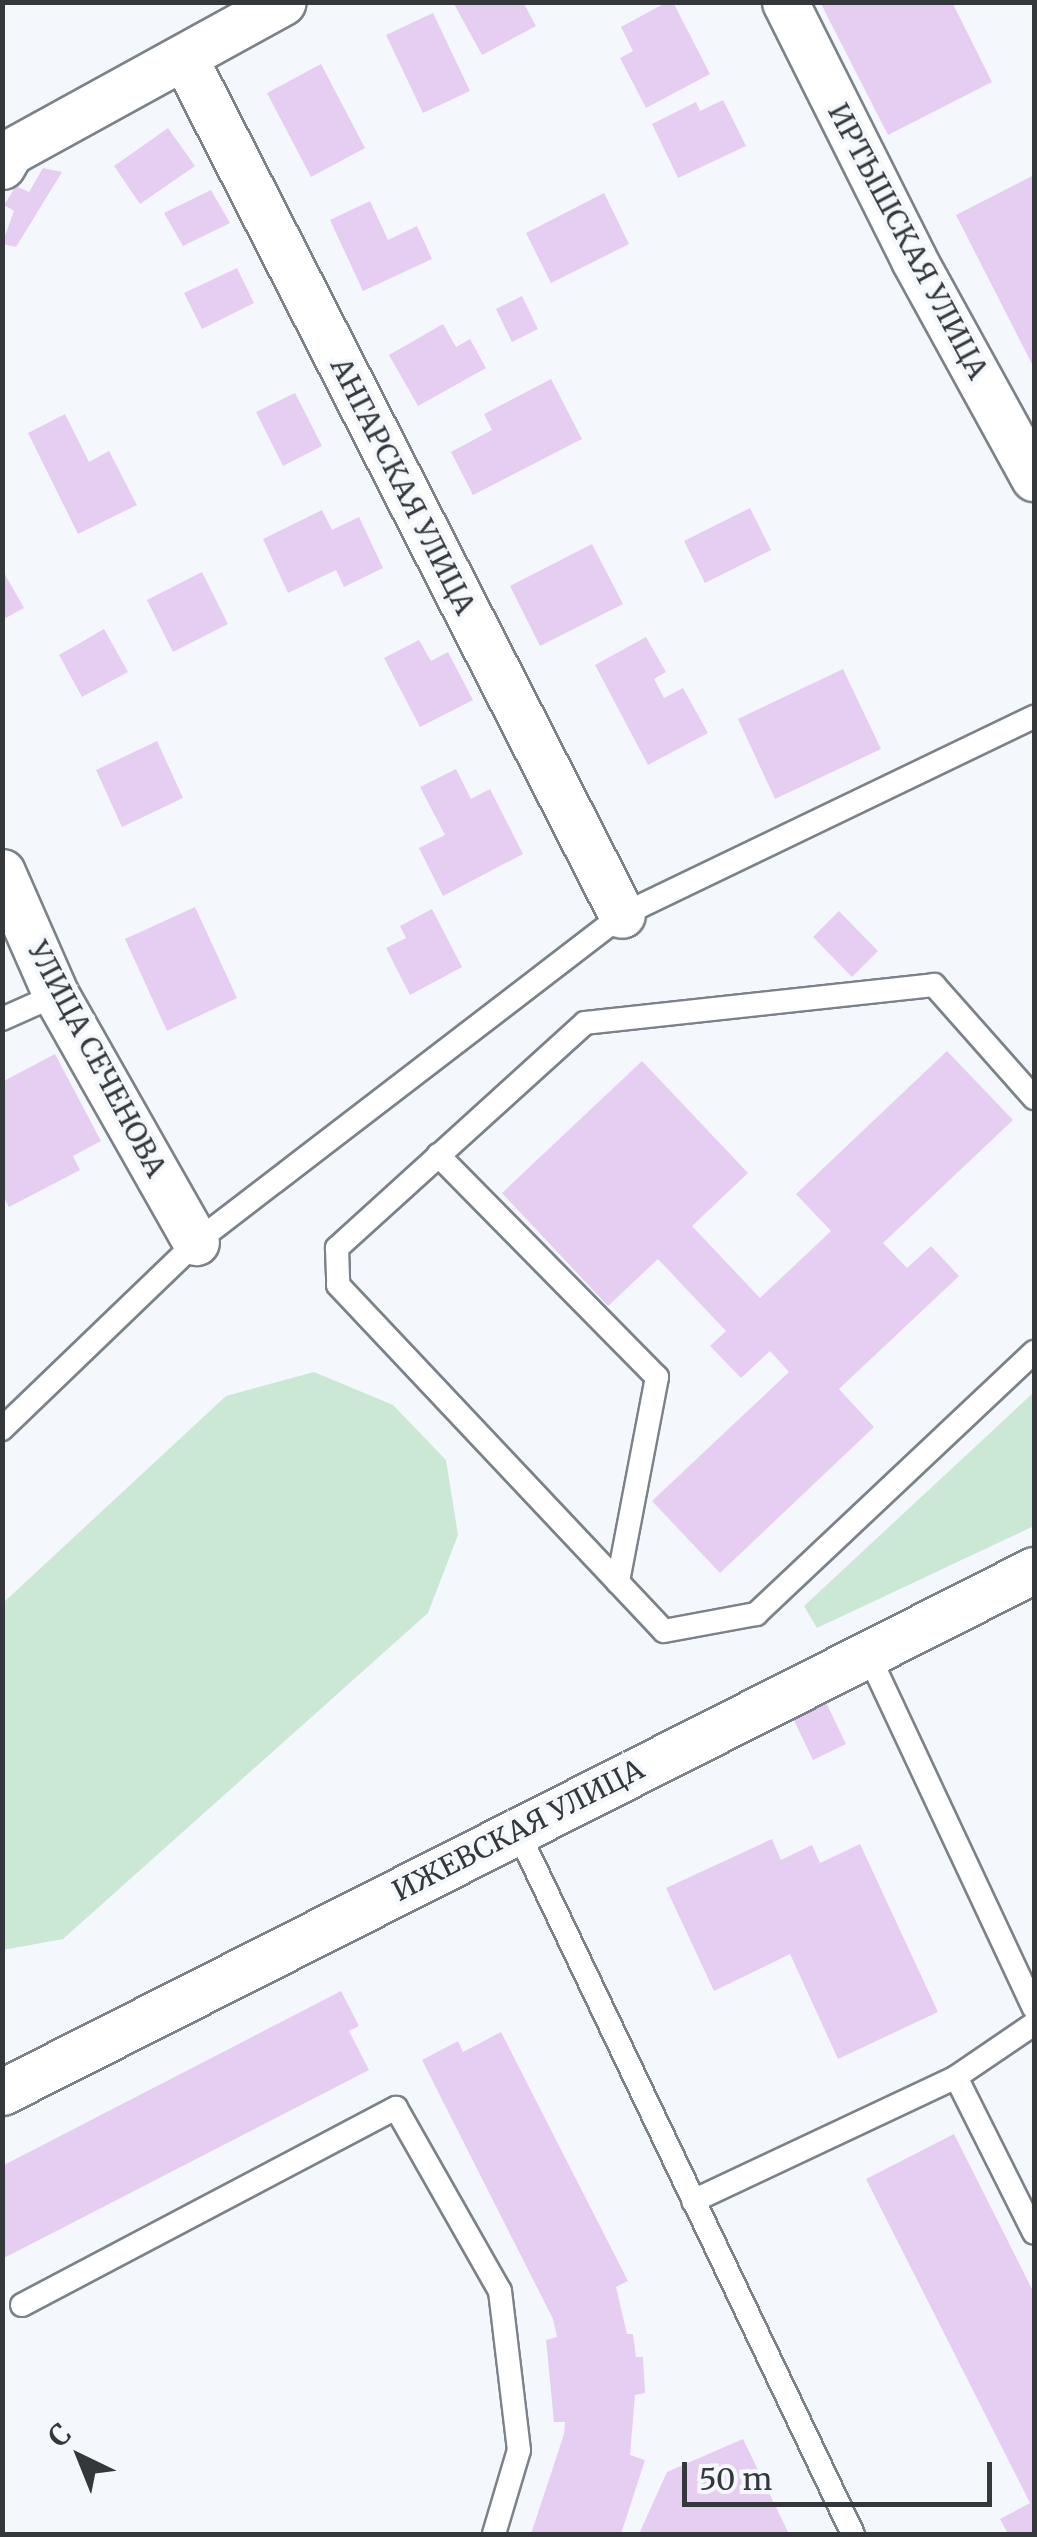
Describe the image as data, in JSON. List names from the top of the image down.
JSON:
{
  "streets": {
    "street": [
      "ИРТЫШСКАЯ УЛИЦА",
      "АНГАРСКАЯ УЛИЦА",
      "УЛИЦА СЕЧЕНОВА",
      "ИЖЕВСКАЯ УЛИЦА"
    ]
  },
  "scale_bar": "50 m",
  "north": "top left"
}
